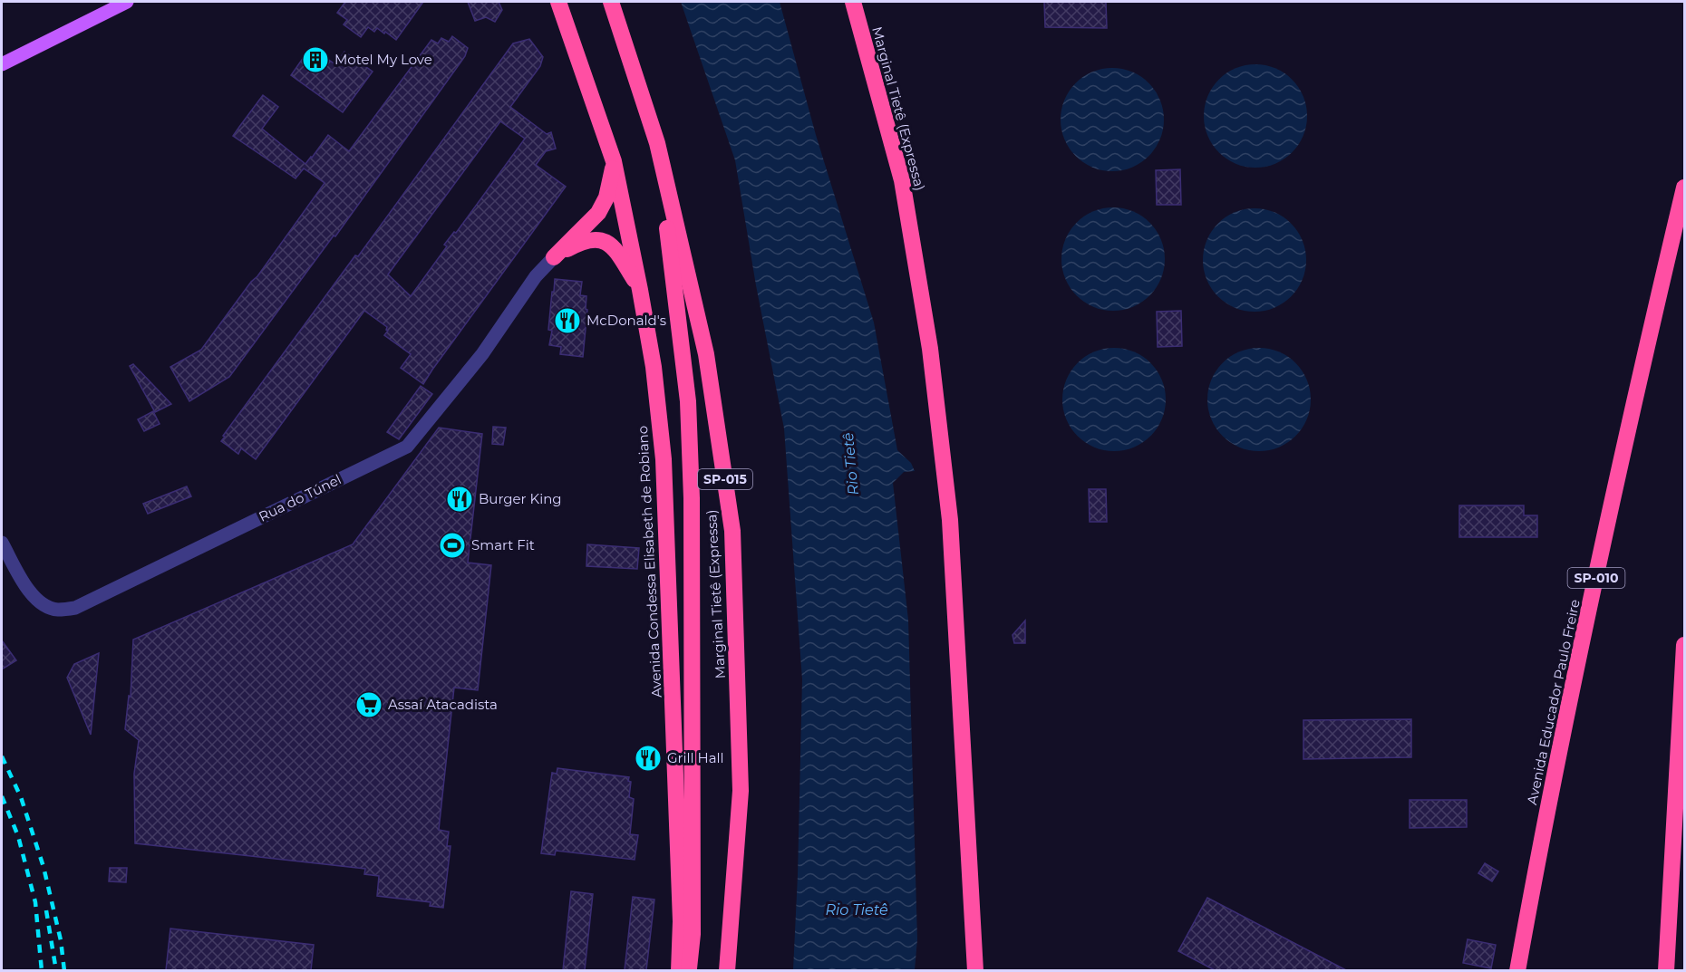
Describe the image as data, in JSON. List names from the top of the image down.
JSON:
{
  "streets": {
    "highway": [
      "Marginal Tietê (Expressa)",
      "SP-015",
      "Avenida Condessa Elisabeth de Robiano",
      "SP-010",
      "Avenida Educador Paulo Freire"
    ],
    "street": ["Rua do Túnel"]
  },
  "water": ["Rio Tietê"],
  "places": {
    "building": ["Motel My Love"],
    "restaurant": ["McDonald's", "Burger King", "Grill Hall"],
    "sports": ["Smart Fit"],
    "supermarket": ["Assaí Atacadista"]
  }
}
